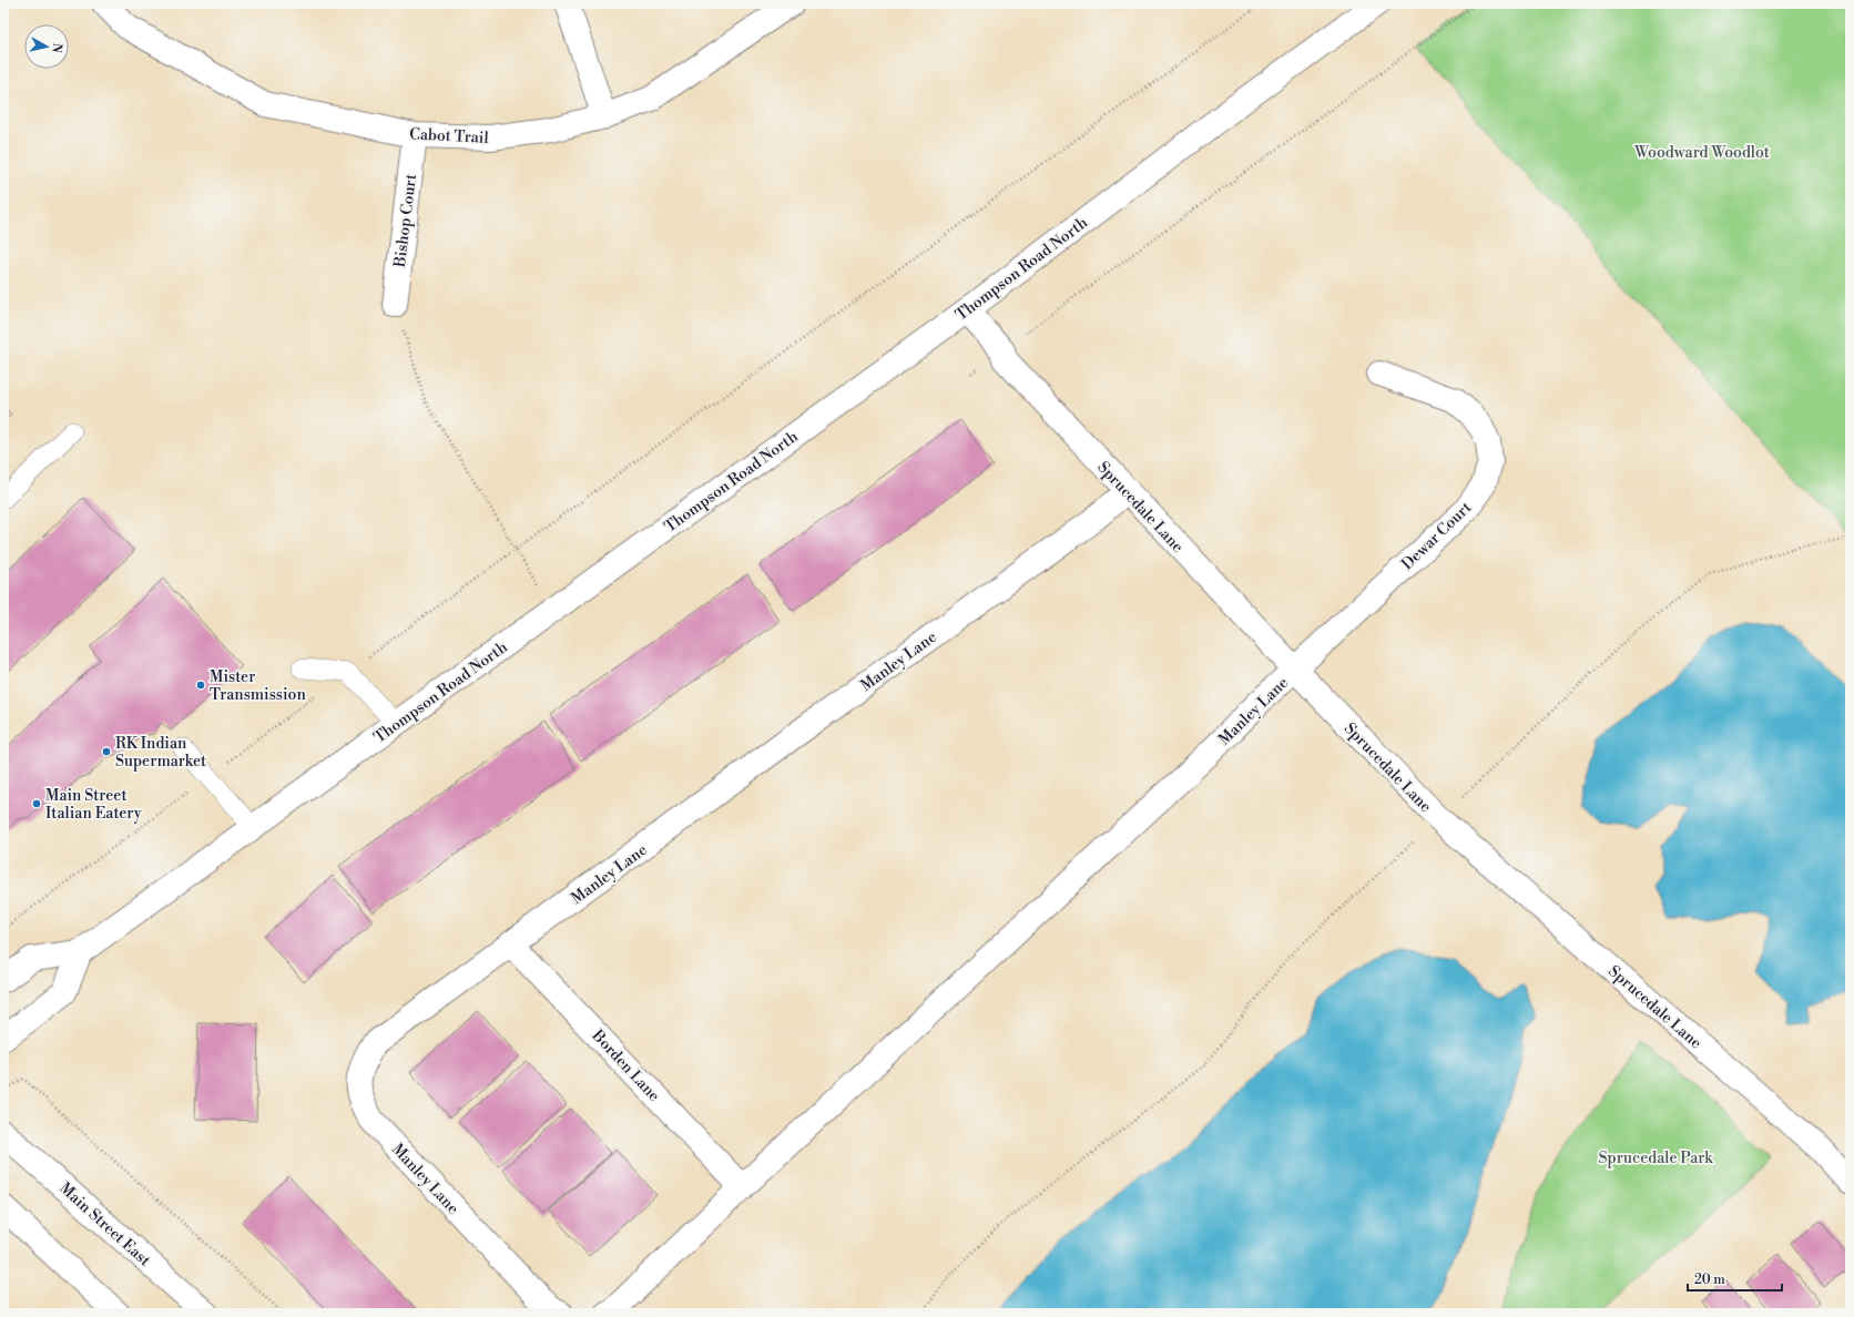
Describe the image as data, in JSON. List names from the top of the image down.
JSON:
{
  "streets": {
    "street": [
      "Cabot Trail",
      "Bishop Court",
      "Thompson Road North",
      "Sprucedale Lane",
      "Dewar Court",
      "Manley Lane",
      "Borden Lane",
      "Main Street East"
    ]
  },
  "crossings": [
    ["Cabot Trail", "Bishop Court"],
    ["Thompson Road North", "Sprucedale Lane"],
    ["Sprucedale Lane", "Dewar Court"],
    ["Sprucedale Lane", "Manley Lane"],
    ["Dewar Court", "Manley Lane"],
    ["Manley Lane", "Borden Lane"]
  ],
  "parks": ["Woodward Woodlot", "Sprucedale Park"],
  "places": ["Mister Transmission", "RK Indian Supermarket", "Main Street Italian Eatery"],
  "scale_bar": "20 m",
  "north": "right"
}
